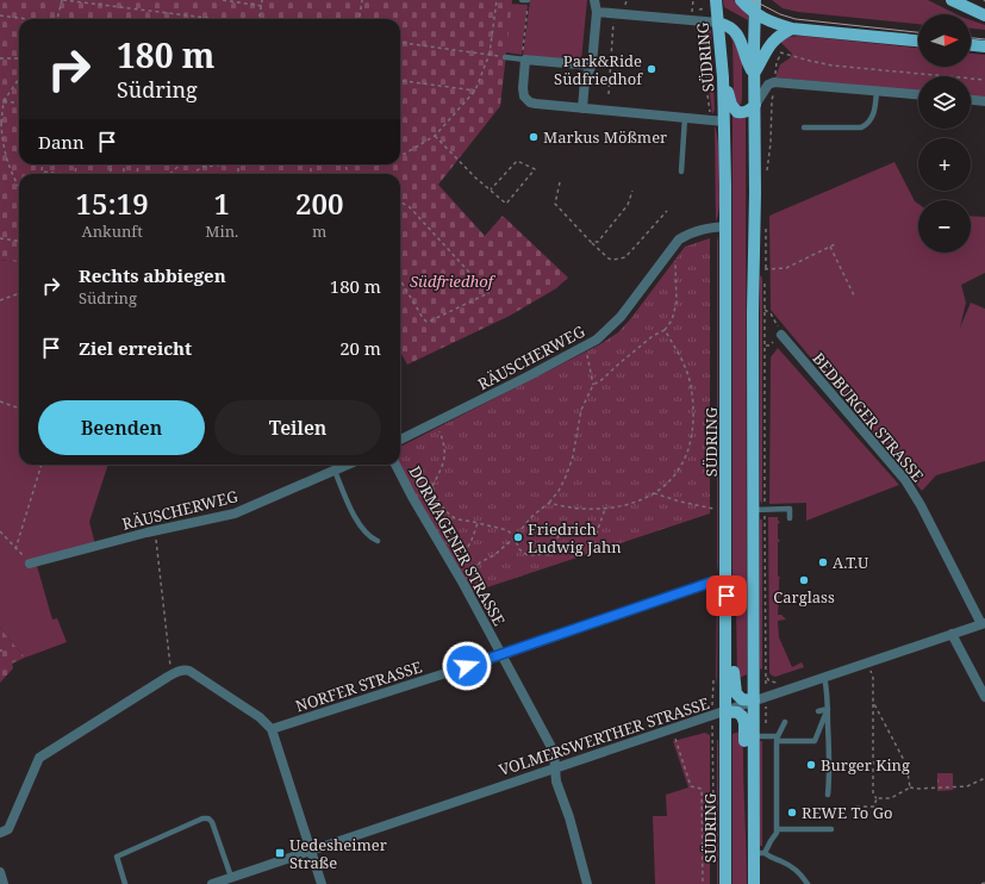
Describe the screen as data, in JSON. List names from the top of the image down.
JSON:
{
  "streets": {
    "main road": ["SÜDRING"],
    "street": [
      "RÄUSCHERWEG",
      "BEDBURGER STRASSE",
      "DORMAGENER STRASSE",
      "NORFER STRASSE",
      "VOLMERSWERTHER STRASSE"
    ]
  },
  "crossings": [
    ["SÜDRING", "RÄUSCHERWEG"],
    ["SÜDRING", "NORFER STRASSE"],
    ["SÜDRING", "VOLMERSWERTHER STRASSE"],
    ["BEDBURGER STRASSE", "VOLMERSWERTHER STRASSE"],
    ["DORMAGENER STRASSE", "NORFER STRASSE"],
    ["DORMAGENER STRASSE", "VOLMERSWERTHER STRASSE"]
  ],
  "parks": ["Südfriedhof"],
  "places": {
    "other": [
      "Park&Ride Südfriedhof",
      "Markus Mößmer",
      "Friedrich Ludwig Jahn",
      "A.T.U",
      "Carglass",
      "Burger King",
      "REWE To Go"
    ],
    "transit": ["Uedesheimer Straße"]
  },
  "north": "right",
  "page": {
    "map_buttons": ["+", "−"],
    "turn": ["180 m", "Südring"],
    "then": "Dann",
    "eta": [
      "15:19",
      "Ankunft",
      "1",
      "Min.",
      "200",
      "m"
    ],
    "list": [
      {
        "name": "Rechts abbiegen",
        "note": "Südring",
        "value": "180 m"
      },
      {
        "name": "Ziel erreicht",
        "value": "20 m"
      }
    ],
    "buttons": ["Beenden", "Teilen"]
  }
}
